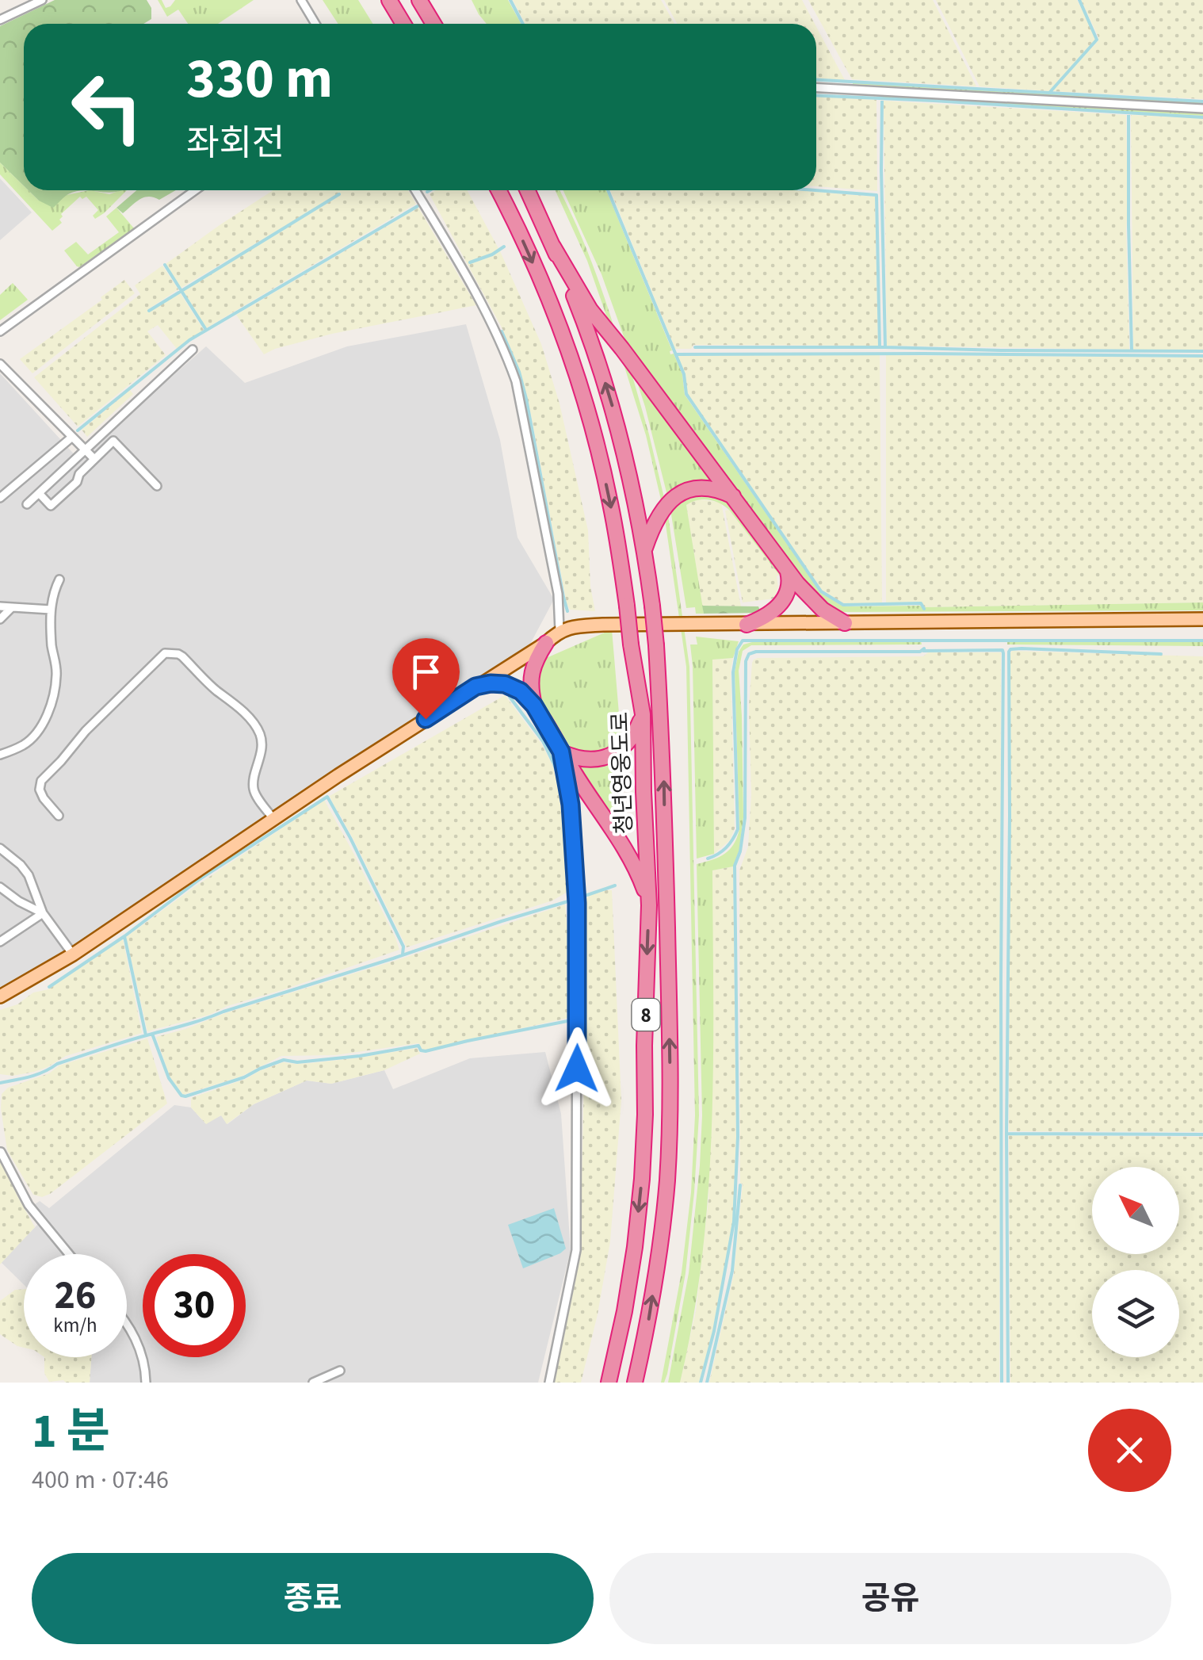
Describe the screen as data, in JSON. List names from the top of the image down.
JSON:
{
  "streets": {
    "highway": ["청년영웅도로", "8"]
  },
  "north": "top left",
  "page": {
    "turn": ["330 m", "좌회전"],
    "speed": "26 km/h",
    "limit": "30",
    "heading": ["1 분", "400 m · 07:46"],
    "buttons": ["종료", "공유"]
  }
}
